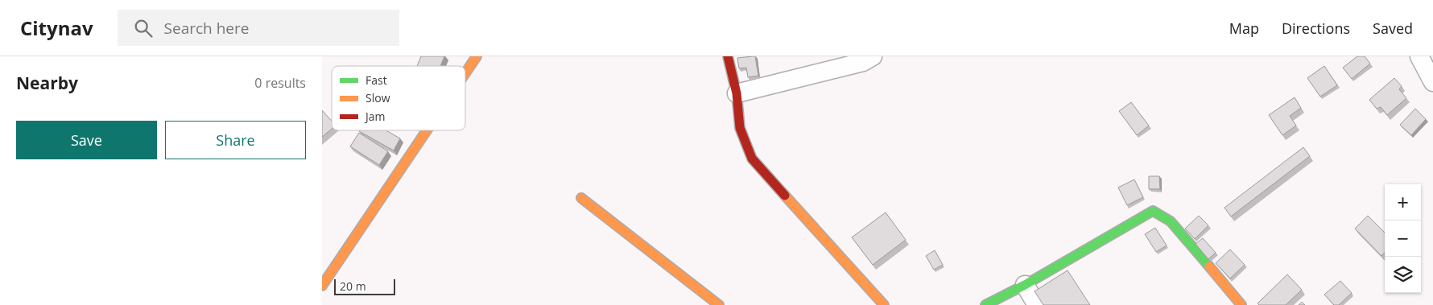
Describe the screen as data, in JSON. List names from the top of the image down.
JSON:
{
  "legend": ["Fast", "Slow", "Jam"],
  "scale_bar": "20 m",
  "page": {
    "header": "Citynav",
    "search": "Search here",
    "nav": ["Map", "Directions", "Saved"],
    "heading": ["Nearby", "0 results"],
    "buttons": ["Save", "Share"],
    "map_buttons": ["+", "−"],
    "scale": "20 m"
  }
}
